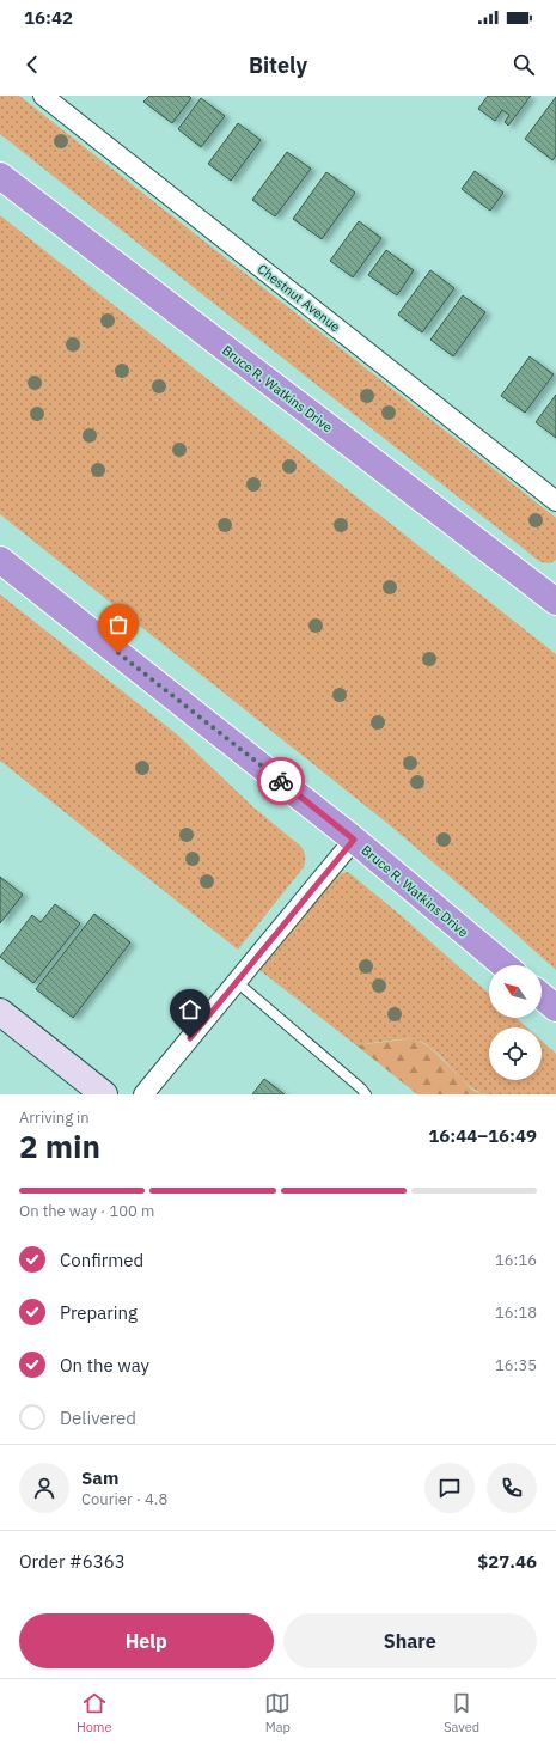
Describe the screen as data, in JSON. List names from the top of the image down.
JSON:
{
  "streets": {
    "highway": ["Bruce R. Watkins Drive"],
    "street": ["Chestnut Avenue"]
  },
  "north": "top left",
  "page": {
    "status": "16:42",
    "header": "Bitely",
    "heading": ["2 min", "Arriving in", "16:44–16:49"],
    "panel": [
      "Sam",
      "Courier · 4.8",
      "Order #6363",
      "$27.46"
    ],
    "bar": "On the way · 100 m",
    "list": [
      ["Confirmed", "16:16"],
      ["Preparing", "16:18"],
      ["On the way", "16:35"],
      "Delivered"
    ],
    "buttons": ["Help", "Share"],
    "tabs": ["Home", "Map", "Saved"]
  }
}
